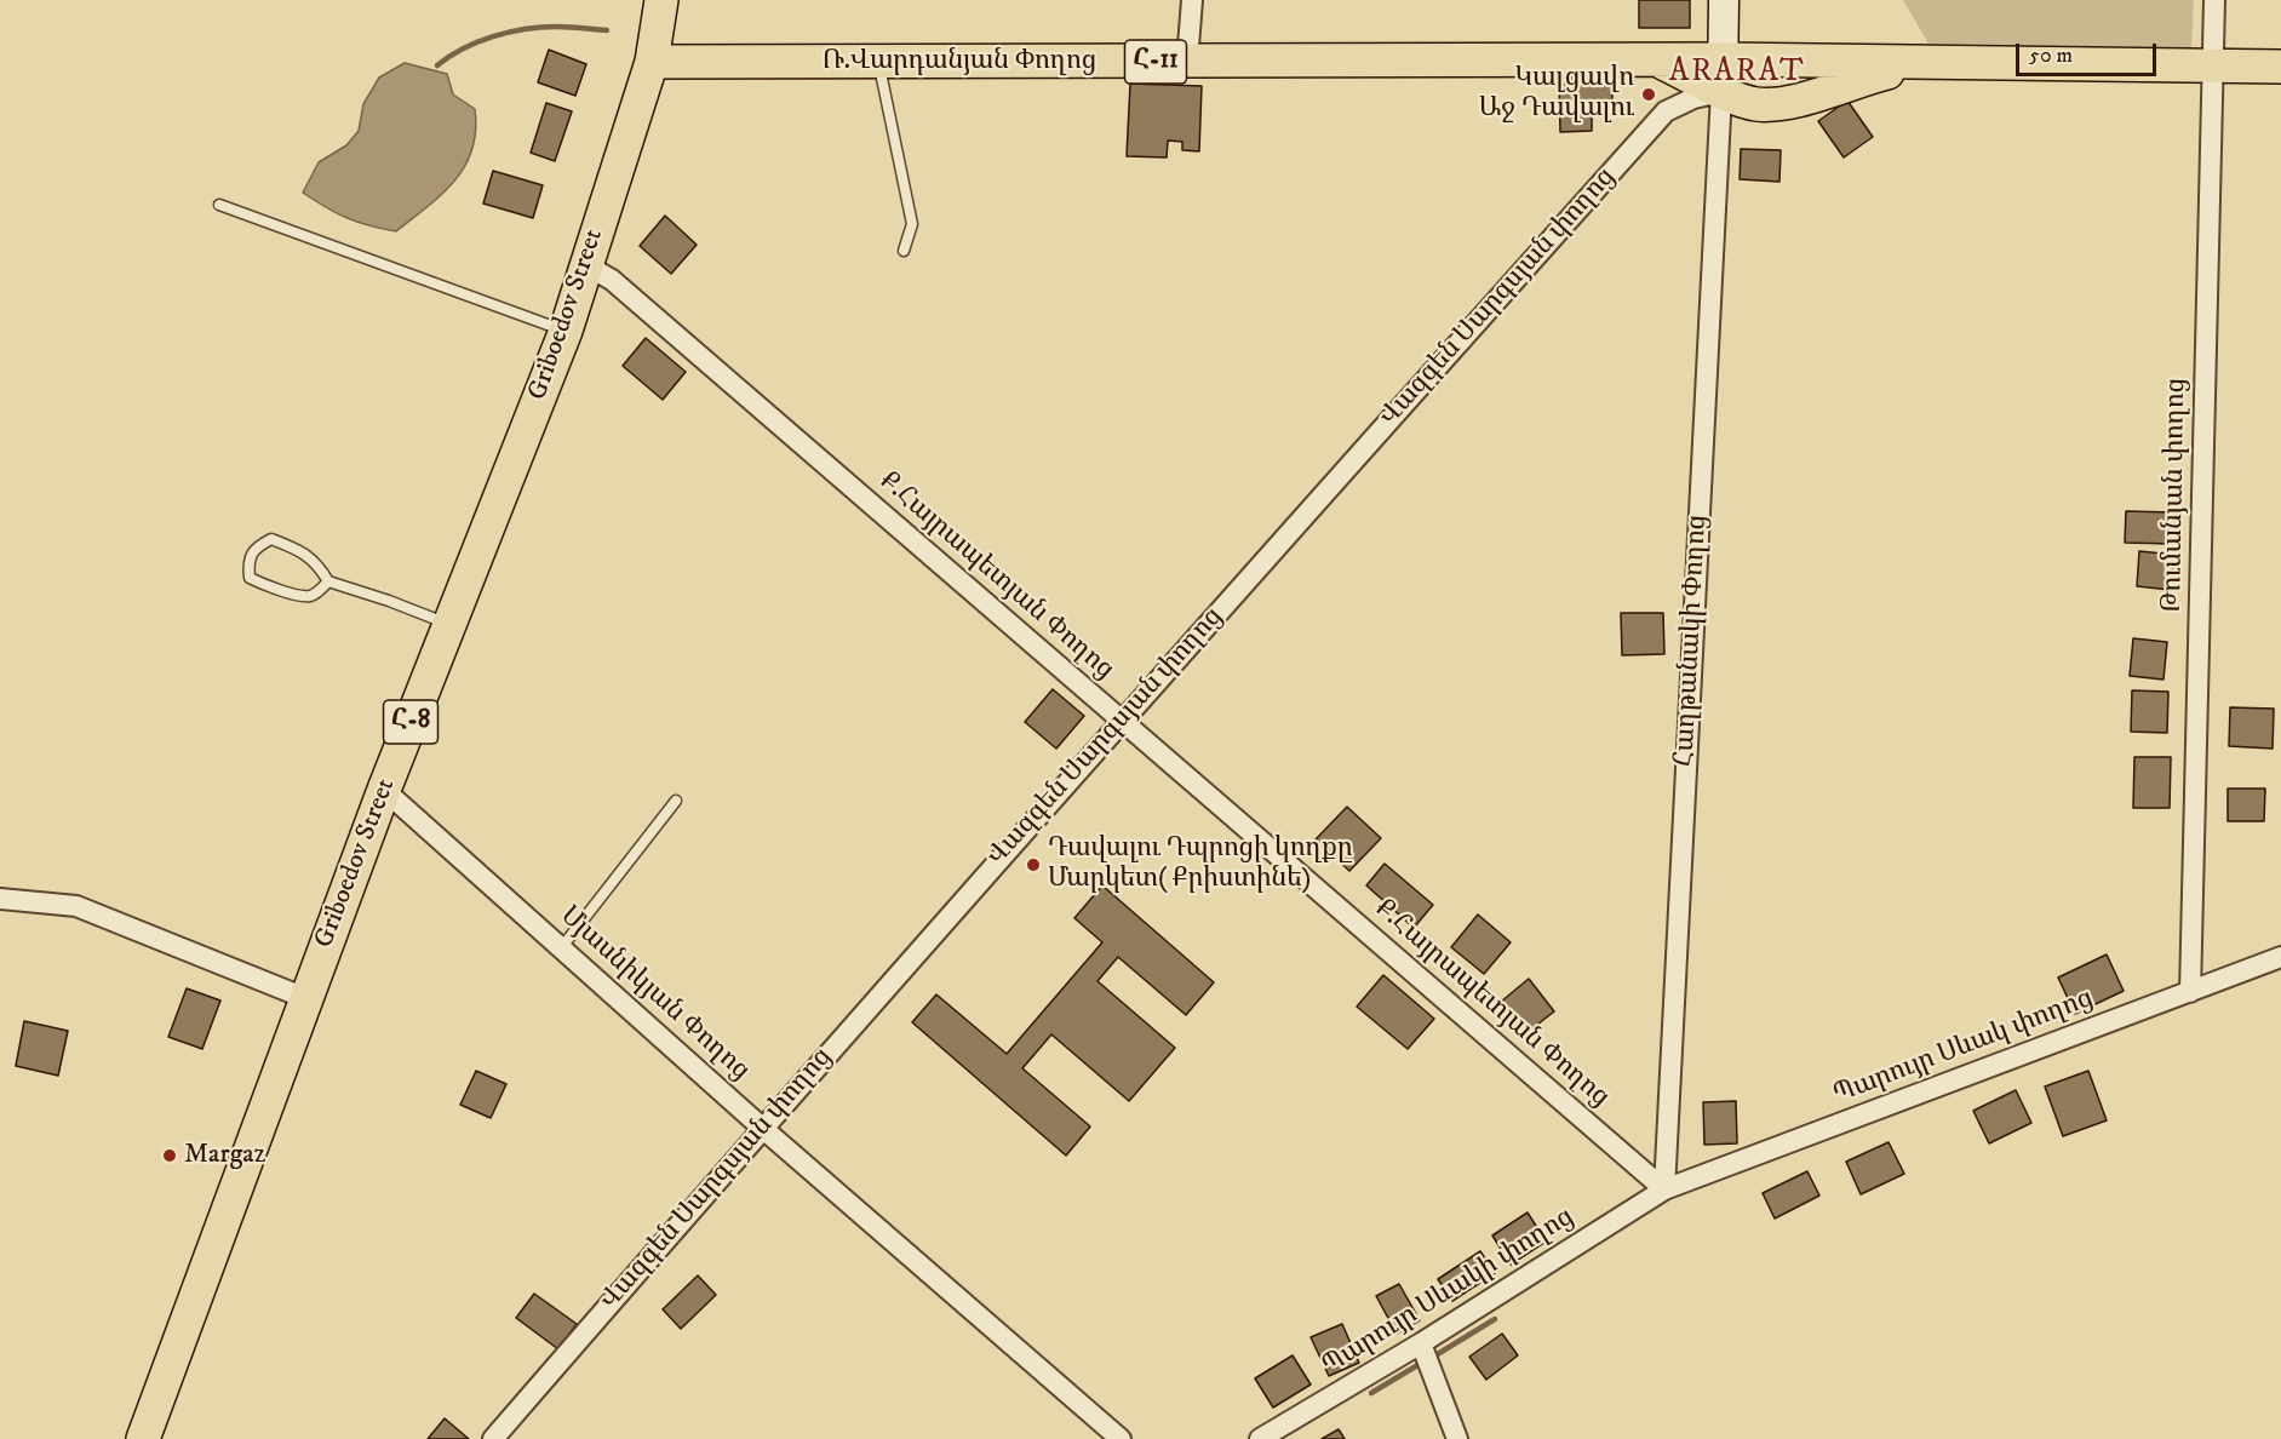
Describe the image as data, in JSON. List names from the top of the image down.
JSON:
{
  "streets": {
    "main road": [
      "Ռ.Վարդանյան Փողոց",
      "Հ-11",
      "Griboedov Street",
      "Հ-8"
    ],
    "street": [
      "Վազգեն Սարգսյան փողոց",
      "Թումանյան փողոց",
      "Ք.Հայրապետյան Փողոց",
      "Հաղթանակի Փողոց",
      "Մյասնիկյան Փողոց",
      "Պարույր Սևակ փողոց",
      "Պարույր Սևակի փողոց"
    ]
  },
  "crossings": [
    ["Ռ.Վարդանյան Փողոց", "Հ-11"],
    ["Ռ.Վարդանյան Փողոց", "Griboedov Street"],
    ["Հ-11", "Վազգեն Սարգսյան փողոց"],
    ["Հ-11", "Թումանյան փողոց"],
    ["Հ-11", "Հաղթանակի Փողոց"],
    ["Վազգեն Սարգսյան փողոց", "Ք.Հայրապետյան Փողոց"],
    ["Վազգեն Սարգսյան փողոց", "Հաղթանակի Փողոց"],
    ["Վազգեն Սարգսյան փողոց", "Մյասնիկյան Փողոց"],
    ["Griboedov Street", "Ք.Հայրապետյան Փողոց"],
    ["Griboedov Street", "Մյասնիկյան Փողոց"],
    ["Թումանյան փողոց", "Պարույր Սևակ փողոց"],
    ["Ք.Հայրապետյան Փողոց", "Հաղթանակի Փողոց"],
    ["Ք.Հայրապետյան Փողոց", "Պարույր Սևակ փողոց"],
    ["Ք.Հայրապետյան Փողոց", "Պարույր Սևակի փողոց"],
    ["Հաղթանակի Փողոց", "Պարույր Սևակ փողոց"],
    ["Հաղթանակի Փողոց", "Պարույր Սևակի փողոց"],
    ["Պարույր Սևակ փողոց", "Պարույր Սևակի փողոց"]
  ],
  "districts": ["ARARAT"],
  "places": ["Կալցավո Աջ Դավալու", "Դավալու Դպրոցի կողքը Մարկետ( Քրիստինե)", "Margaz"],
  "scale_bar": "50 m"
}
